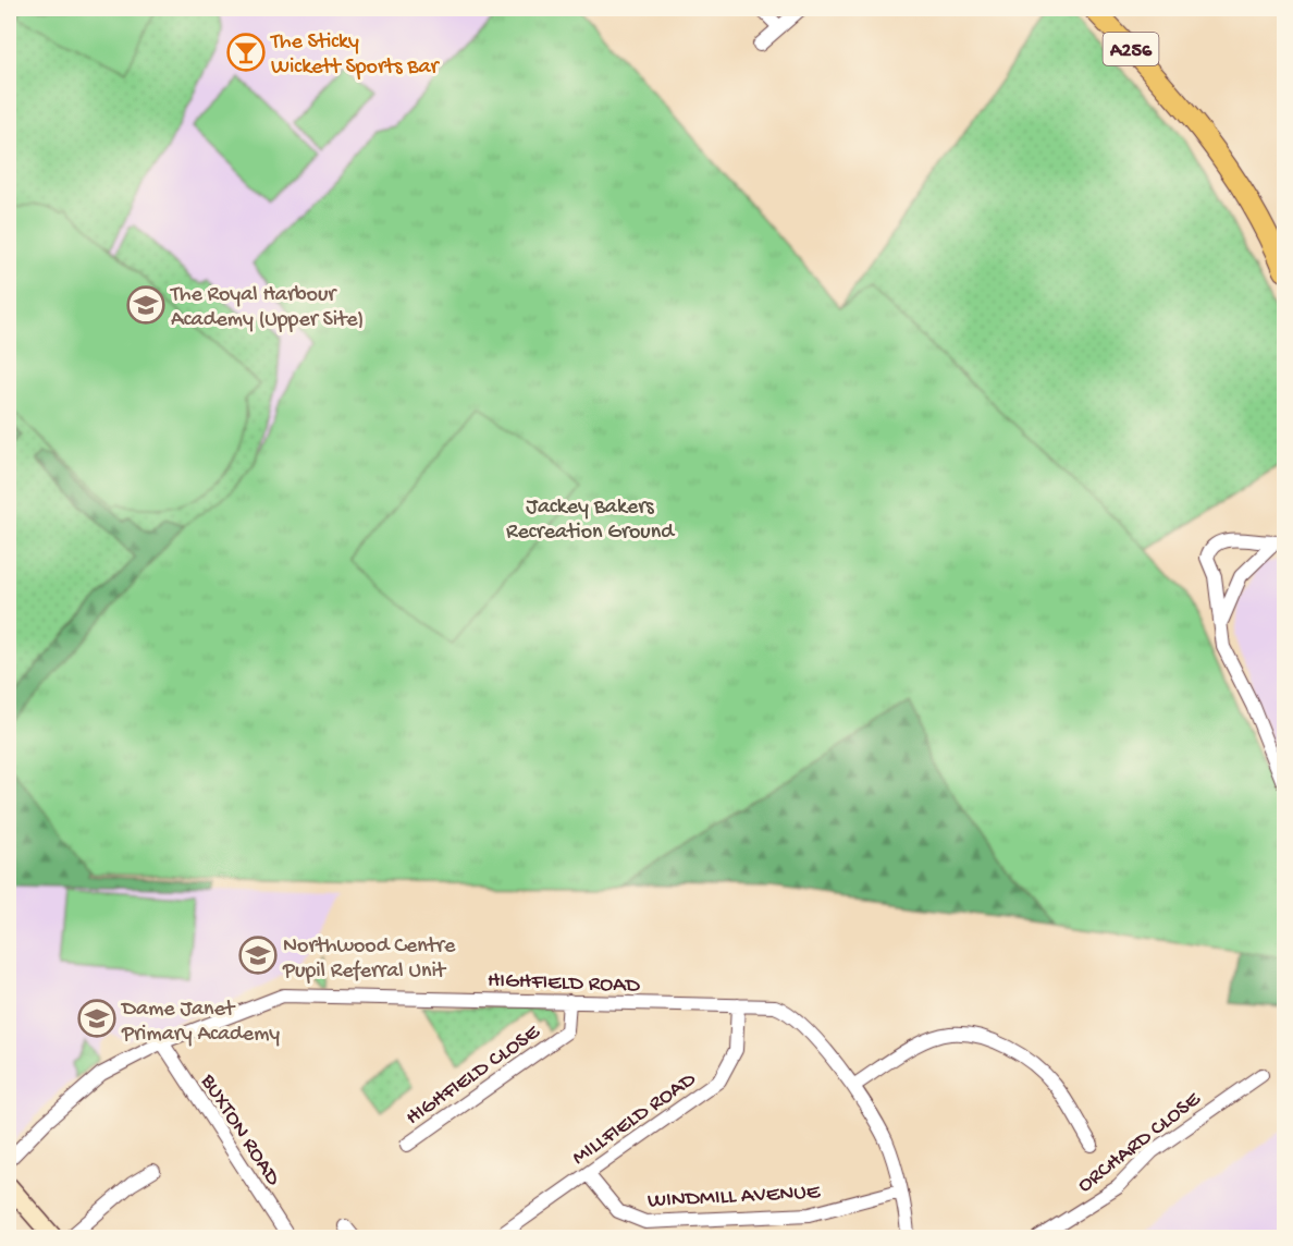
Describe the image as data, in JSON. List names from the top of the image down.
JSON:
{
  "streets": {
    "main road": ["A256"],
    "street": [
      "HIGHFIELD ROAD",
      "HIGHFIELD CLOSE",
      "MILLFIELD ROAD",
      "BUXTON ROAD",
      "ORCHARD CLOSE",
      "WINDMILL AVENUE"
    ]
  },
  "crossings": [
    ["HIGHFIELD ROAD", "HIGHFIELD CLOSE"],
    ["HIGHFIELD ROAD", "MILLFIELD ROAD"],
    ["HIGHFIELD ROAD", "BUXTON ROAD"],
    ["HIGHFIELD ROAD", "WINDMILL AVENUE"],
    ["MILLFIELD ROAD", "WINDMILL AVENUE"]
  ],
  "parks": ["Jackey Bakers Recreation Ground"],
  "places": {
    "bar": ["The Sticky Wickett Sports Bar"],
    "school or university": ["The Royal Harbour Academy (Upper Site)", "Northwood Centre Pupil Referral Unit", "Dame Janet Primary Academy"]
  }
}
